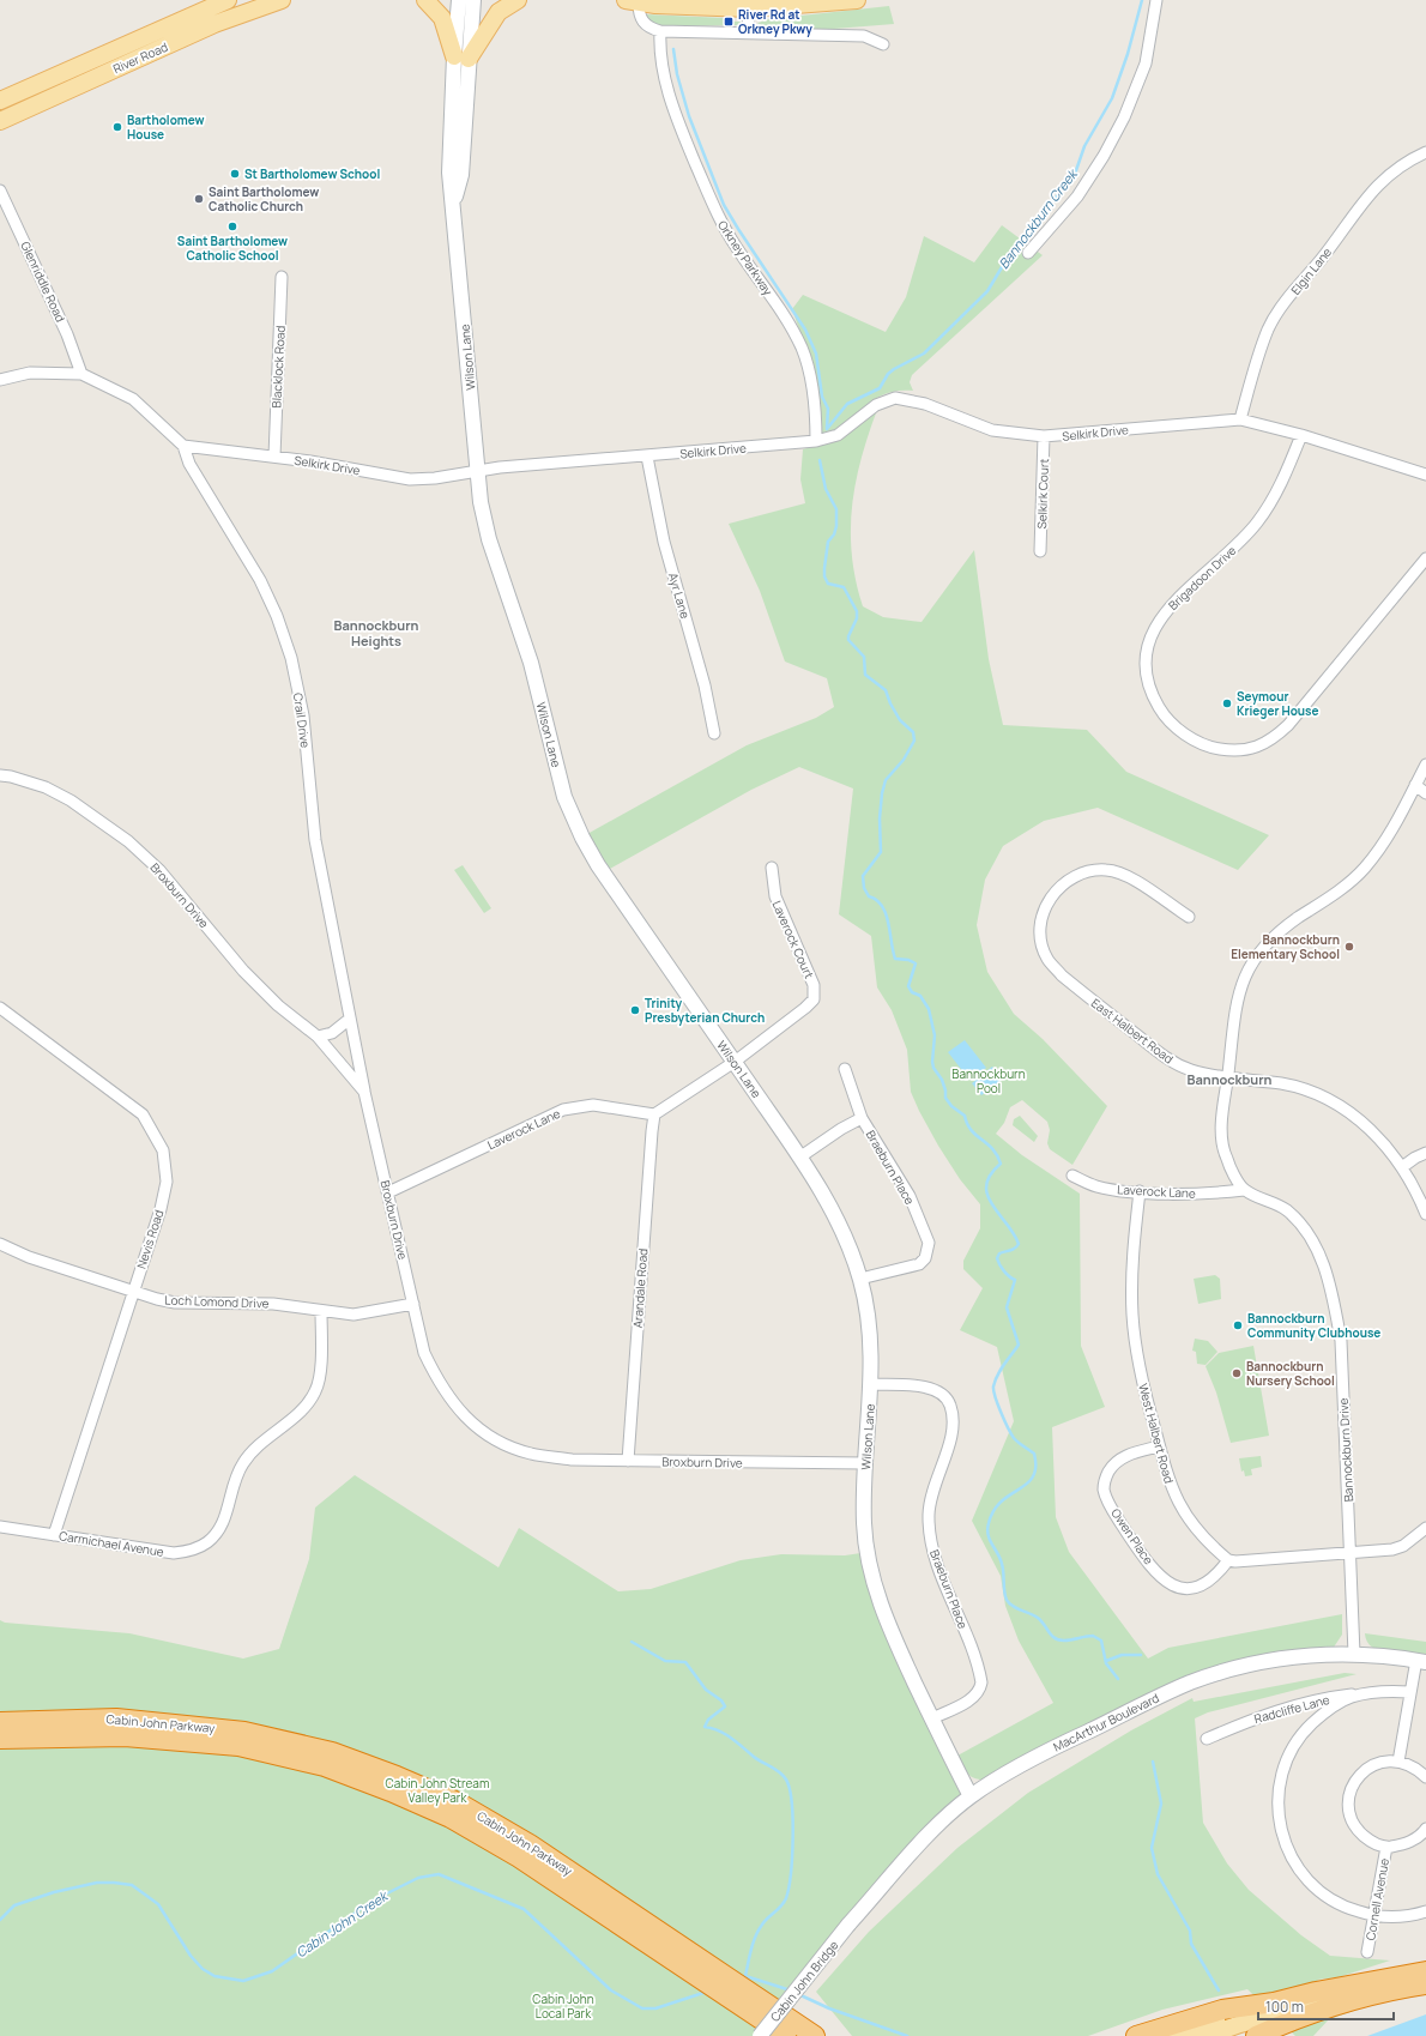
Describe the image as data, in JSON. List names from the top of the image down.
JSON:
{
  "streets": {
    "highway": ["Cabin John Parkway"],
    "main road": [
      "River Road",
      "Wilson Lane",
      "MacArthur Boulevard",
      "Cabin John Bridge"
    ],
    "street": [
      "Orkney Parkway",
      "Elgin Lane",
      "Glenriddle Road",
      "Blacklock Road",
      "Selkirk Drive",
      "Selkirk Court",
      "Brigadoon Drive",
      "Ayr Lane",
      "Crail Drive",
      "Broxburn Drive",
      "Laverock Court",
      "East Halbert Road",
      "Laverock Lane",
      "Braeburn Place",
      "Nevis Road",
      "Arandale Road",
      "Loch Lomond Drive",
      "West Halbert Road",
      "Bannockburn Drive",
      "Owen Place",
      "Carmichael Avenue",
      "Radcliffe Lane",
      "Cornell Avenue"
    ]
  },
  "crossings": [
    ["Orkney Parkway", "Selkirk Drive"],
    ["Elgin Lane", "Selkirk Drive"],
    ["Wilson Lane", "Selkirk Drive"],
    ["Wilson Lane", "Broxburn Drive"],
    ["Wilson Lane", "Laverock Court"],
    ["Wilson Lane", "Braeburn Place"],
    ["Wilson Lane", "MacArthur Boulevard"],
    ["Blacklock Road", "Selkirk Drive"],
    ["Selkirk Drive", "Selkirk Court"],
    ["Selkirk Drive", "Brigadoon Drive"],
    ["Selkirk Drive", "Ayr Lane"],
    ["Selkirk Drive", "Crail Drive"],
    ["Crail Drive", "Broxburn Drive"],
    ["Broxburn Drive", "Laverock Lane"],
    ["Broxburn Drive", "Arandale Road"],
    ["Broxburn Drive", "Loch Lomond Drive"],
    ["Laverock Lane", "Arandale Road"],
    ["Laverock Lane", "West Halbert Road"],
    ["Laverock Lane", "Bannockburn Drive"],
    ["Nevis Road", "Loch Lomond Drive"],
    ["Nevis Road", "Carmichael Avenue"],
    ["Loch Lomond Drive", "Carmichael Avenue"],
    ["West Halbert Road", "Owen Place"],
    ["Bannockburn Drive", "MacArthur Boulevard"],
    ["MacArthur Boulevard", "Cabin John Bridge"]
  ],
  "districts": ["Bannockburn Heights", "Bannockburn"],
  "water": ["Bannockburn Creek", "Cabin John Creek"],
  "parks": ["Bannockburn Pool", "Cabin John Stream Valley Park", "Cabin John Local Park"],
  "places": {
    "transit": ["River Rd at Orkney Pkwy"],
    "other": [
      "Bartholomew House",
      "St Bartholomew School",
      "Saint Bartholomew Catholic Church",
      "Saint Bartholomew Catholic School",
      "Seymour Krieger House",
      "Bannockburn Elementary School",
      "Trinity Presbyterian Church",
      "Bannockburn Community Clubhouse",
      "Bannockburn Nursery School"
    ]
  },
  "scale_bar": "100 m"
}
